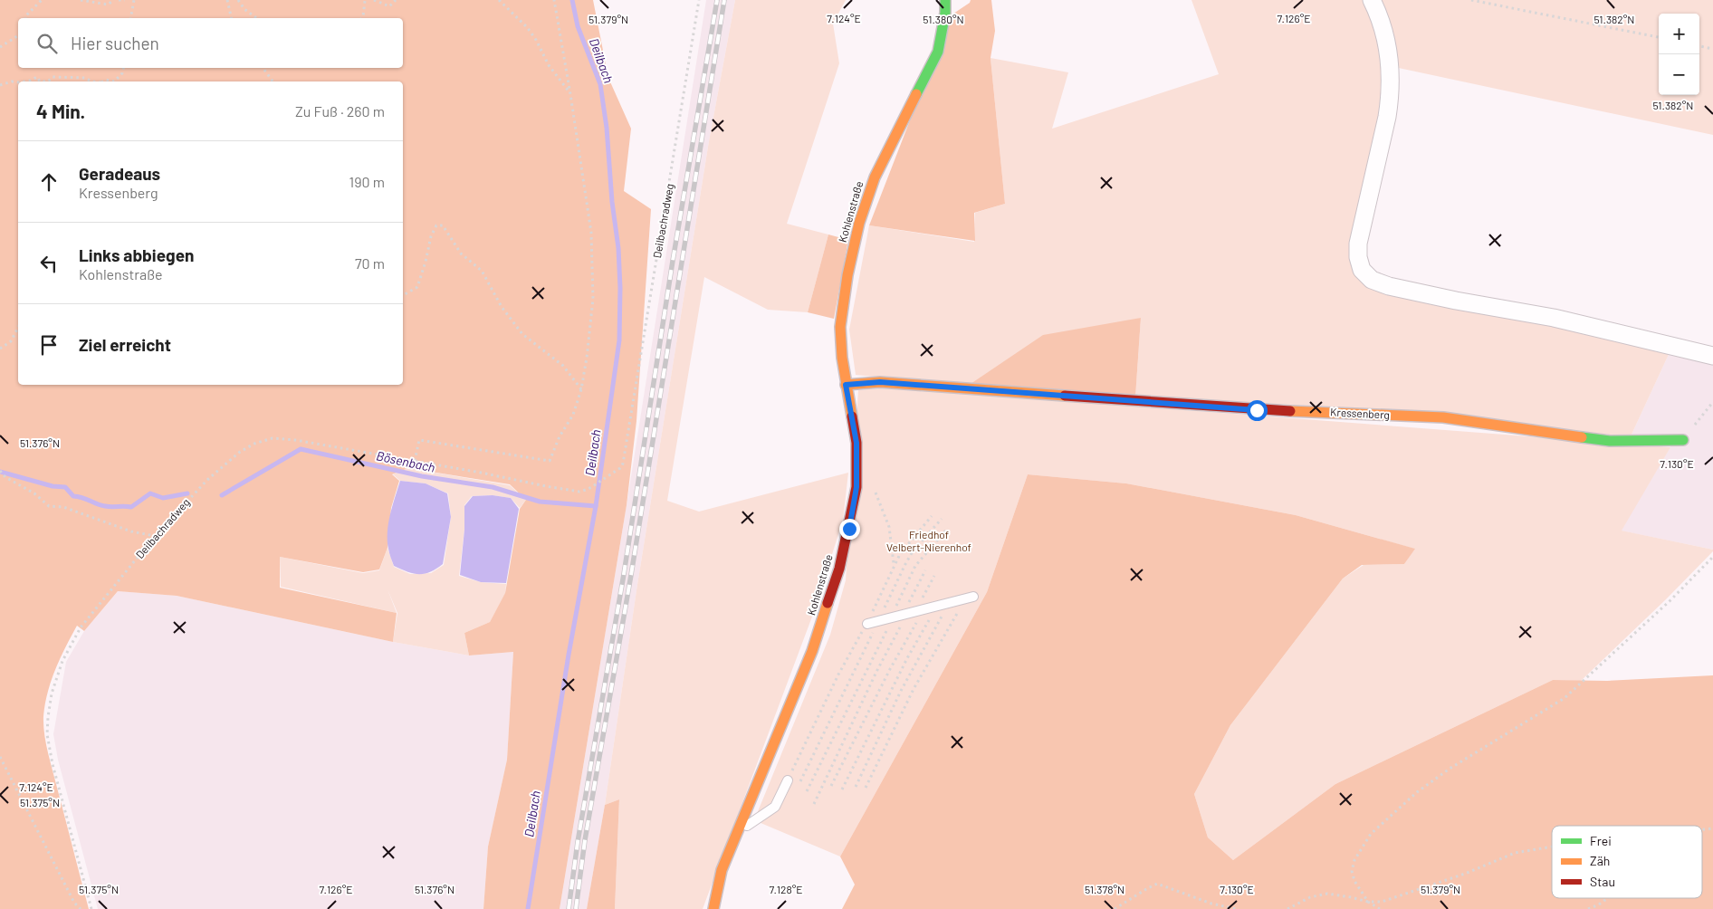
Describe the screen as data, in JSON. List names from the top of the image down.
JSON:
{
  "streets": {
    "main road": ["Kohlenstraße", "Kressenberg"],
    "path": ["Deilbachradweg"]
  },
  "crossings": [
    ["Kohlenstraße", "Kressenberg"]
  ],
  "water": ["Deilbach", "Bösenbach"],
  "parks": ["Friedhof Velbert-Nierenhof"],
  "legend": ["Frei", "Zäh", "Stau"],
  "page": {
    "map_buttons": ["+", "−"],
    "search": "Hier suchen",
    "heading": ["4 Min.", "Zu Fuß · 260 m"],
    "list": [
      ["Geradeaus", "Kressenberg", "190 m"],
      ["Links abbiegen", "Kohlenstraße", "70 m"],
      "Ziel erreicht"
    ]
  },
  "coordinates": [
    "7.126°E",
    "7.124°E",
    "51.379°N",
    "51.382°N",
    "51.380°N",
    "51.376°N",
    "7.130°E",
    "51.375°N",
    "51.378°N",
    "7.128°E"
  ]
}
